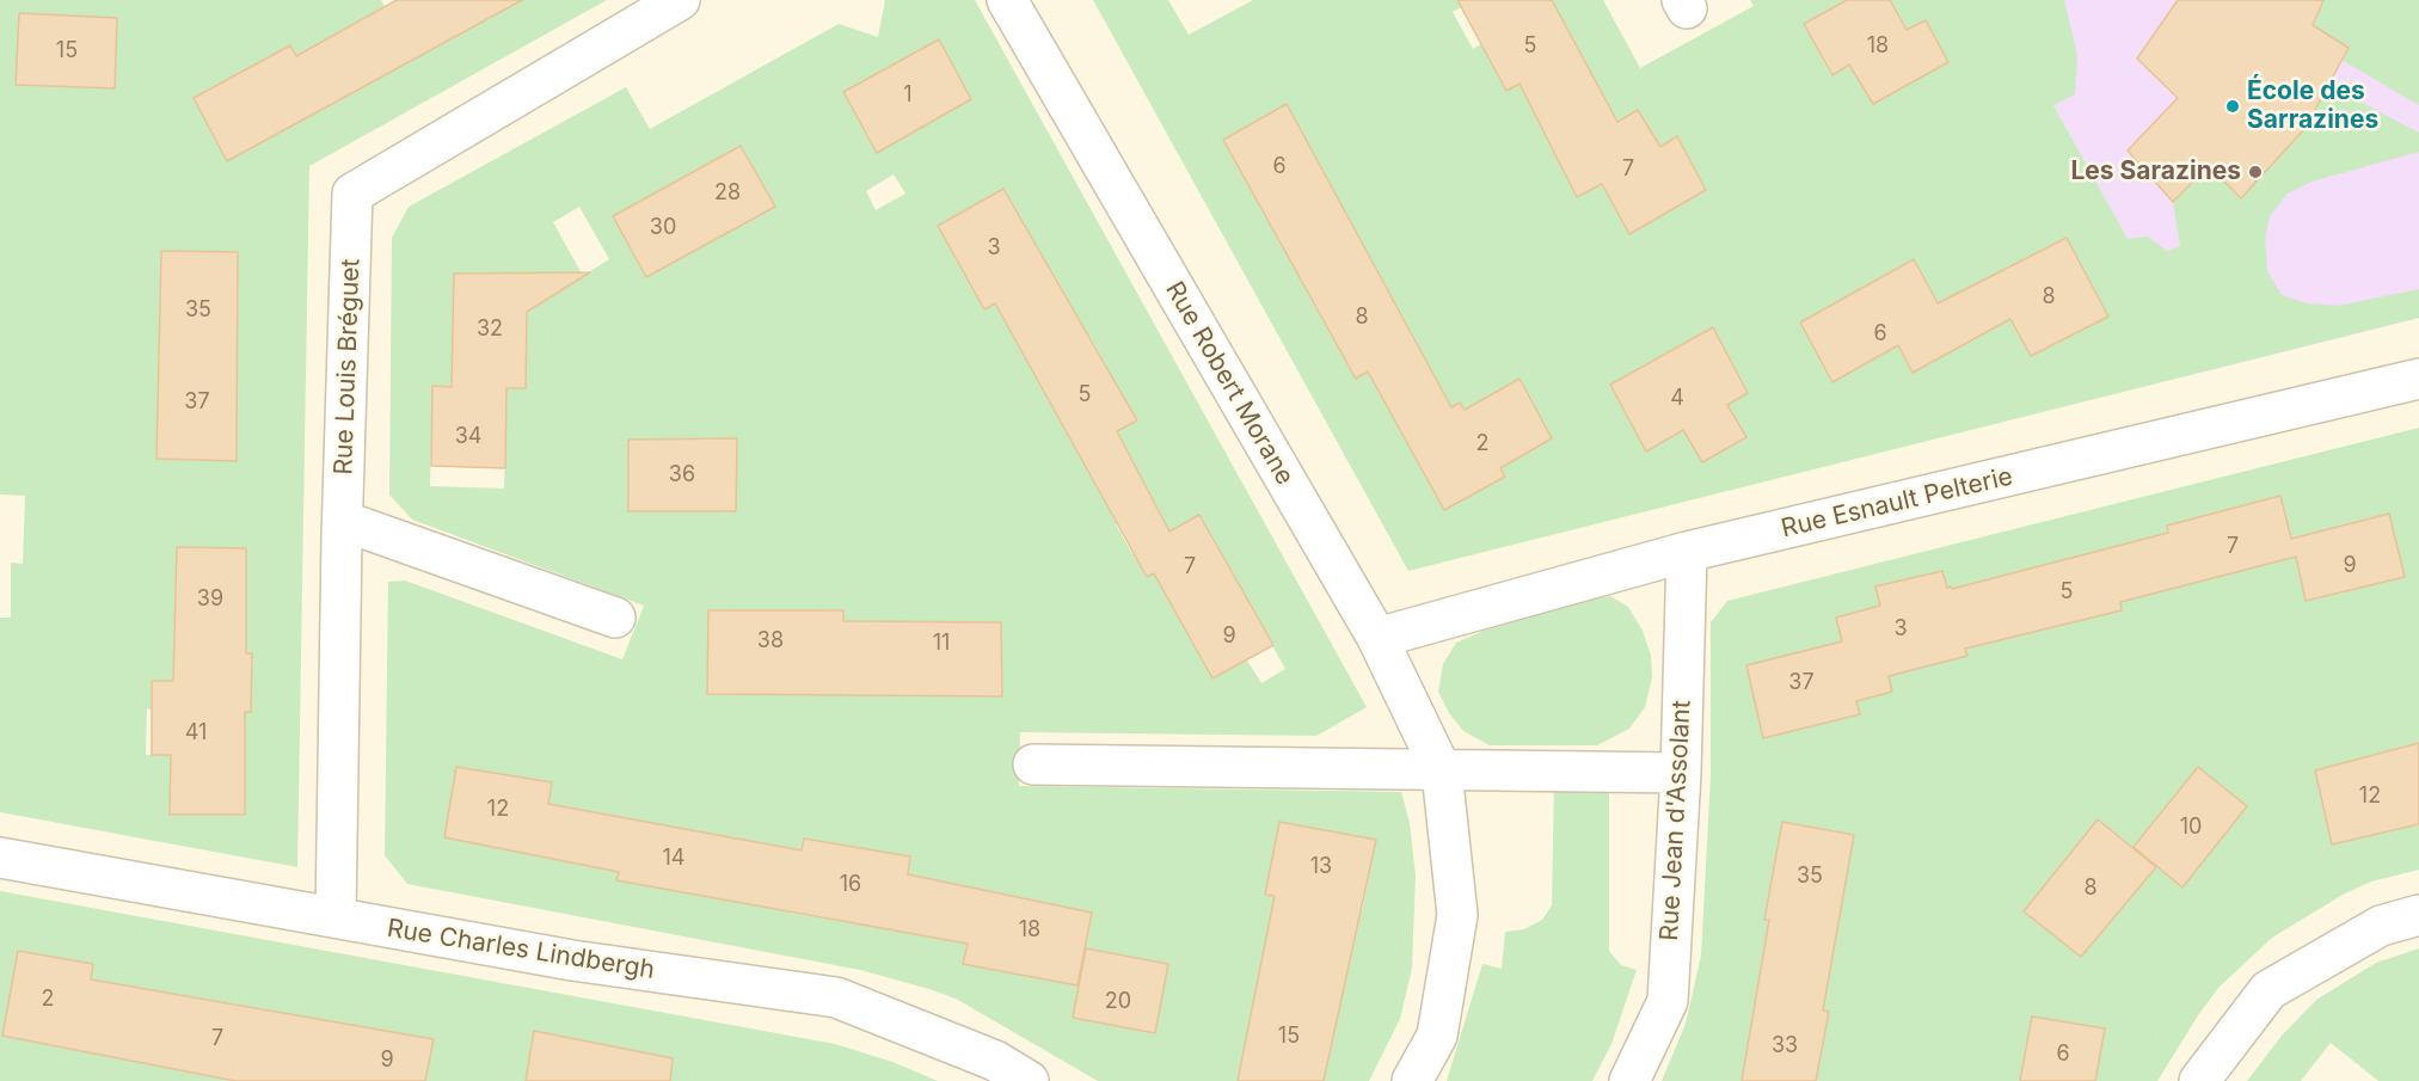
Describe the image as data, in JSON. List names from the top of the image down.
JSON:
{
  "streets": {
    "street": [
      "Rue Louis Bréguet",
      "Rue Robert Morane",
      "Rue Esnault Pelterie",
      "Rue Jean d'Assolant",
      "Rue Charles Lindbergh"
    ]
  },
  "crossings": [
    ["Rue Louis Bréguet", "Rue Charles Lindbergh"],
    ["Rue Robert Morane", "Rue Esnault Pelterie"],
    ["Rue Esnault Pelterie", "Rue Jean d'Assolant"]
  ],
  "places": ["École des Sarrazines", "Les Sarazines"],
  "house_numbers": [
    "5",
    "18",
    "15",
    "1",
    "6",
    "7",
    "28",
    "30",
    "3",
    "8",
    "35",
    "8",
    "32",
    "6",
    "5",
    "4",
    "37",
    "34",
    "2",
    "36",
    "7",
    "9",
    "7",
    "5",
    "39",
    "3",
    "9",
    "38",
    "11",
    "37",
    "41",
    "12",
    "12",
    "10",
    "14",
    "13",
    "35",
    "16",
    "8",
    "18",
    "2",
    "20",
    "15",
    "7",
    "33",
    "6",
    "9"
  ]
}
